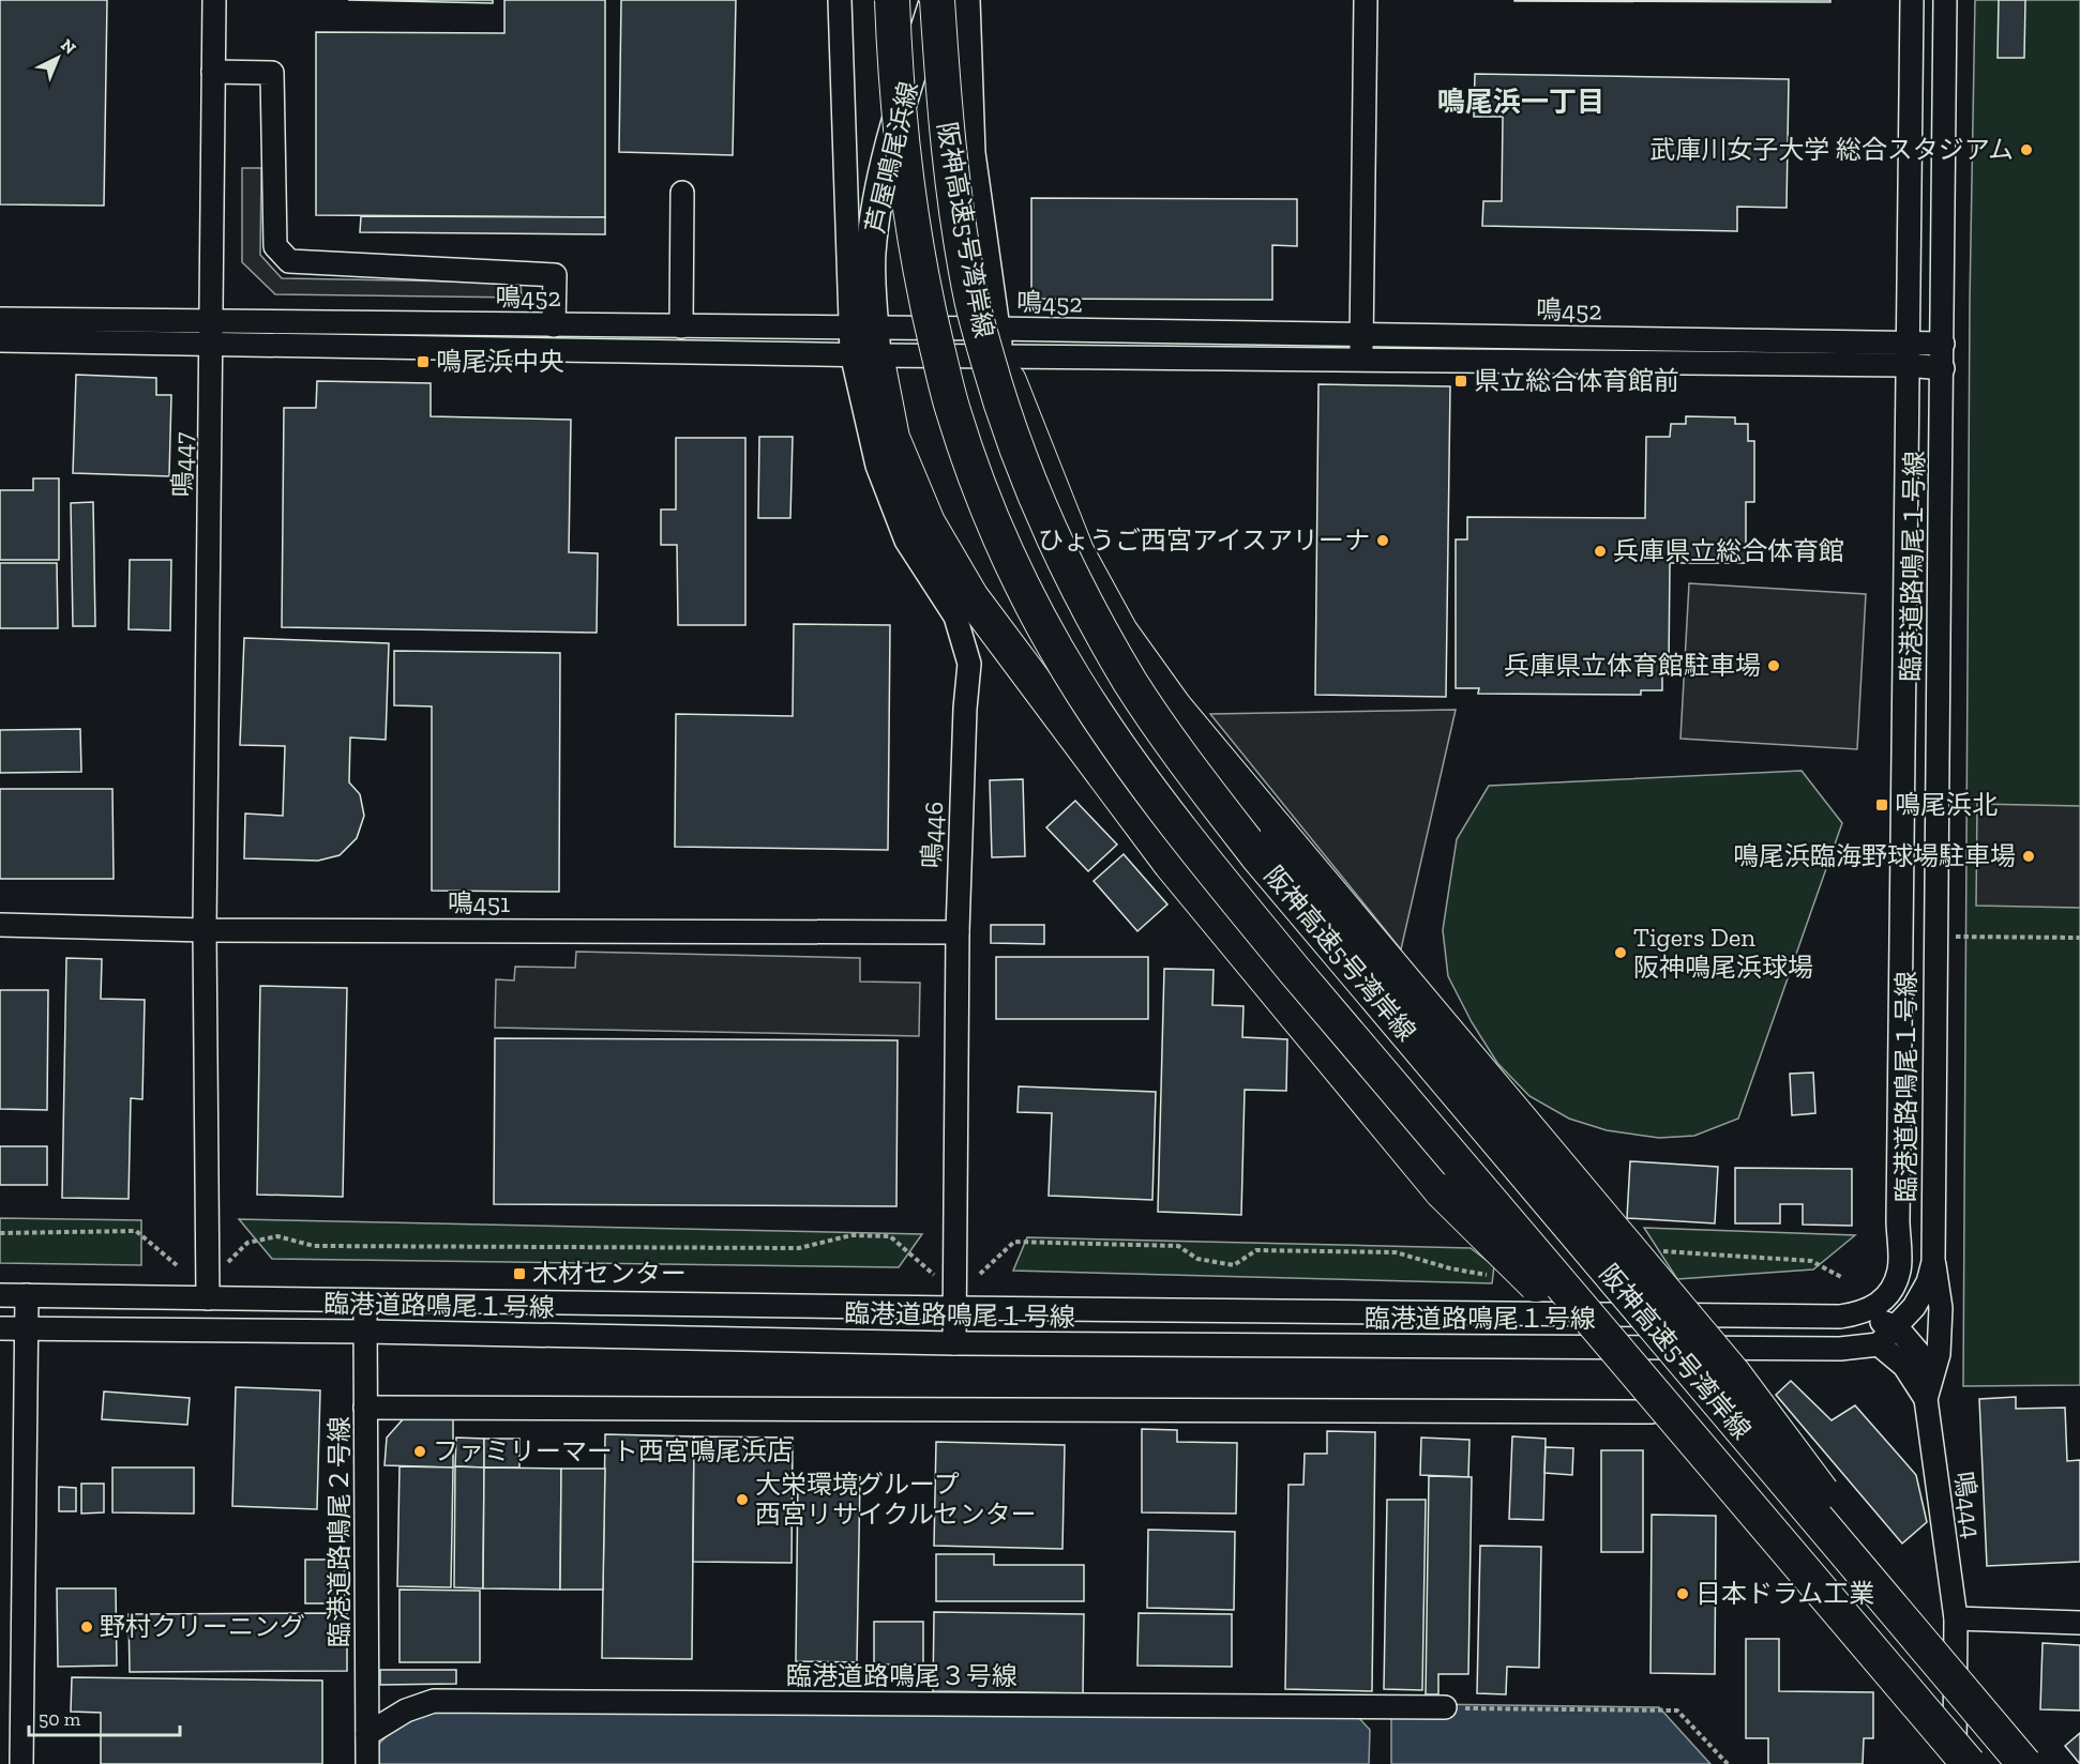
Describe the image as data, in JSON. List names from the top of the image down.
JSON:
{
  "streets": {
    "highway": ["阪神高速5号湾岸線"],
    "main road": ["芦屋鳴尾浜線"],
    "street": [
      "鳴452",
      "鳴447",
      "臨港道路鳴尾１号線",
      "鳴446",
      "鳴451",
      "鳴444",
      "臨港道路鳴尾２号線",
      "臨港道路鳴尾３号線"
    ]
  },
  "crossings": [
    ["芦屋鳴尾浜線", "阪神高速5号湾岸線"],
    ["芦屋鳴尾浜線", "鳴452"],
    ["芦屋鳴尾浜線", "鳴446"],
    ["鳴452", "鳴447"],
    ["鳴452", "臨港道路鳴尾１号線"],
    ["鳴452", "鳴446"],
    ["鳴447", "臨港道路鳴尾１号線"],
    ["鳴447", "鳴451"],
    ["臨港道路鳴尾１号線", "鳴446"],
    ["臨港道路鳴尾１号線", "臨港道路鳴尾２号線"],
    ["鳴446", "鳴451"],
    ["臨港道路鳴尾２号線", "臨港道路鳴尾３号線"]
  ],
  "districts": ["鳴尾浜一丁目"],
  "places": {
    "other": [
      "武庫川女子大学 総合スタジアム",
      "ひょうご西宮アイスアリーナ",
      "兵庫県立総合体育館",
      "兵庫県立体育館駐車場",
      "鳴尾浜臨海野球場駐車場",
      "Tigers Den 阪神鳴尾浜球場",
      "ファミリーマート西宮鳴尾浜店",
      "大栄環境グループ 西宮リサイクルセンター",
      "日本ドラム工業",
      "野村クリーニング"
    ],
    "transit": [
      "鳴尾浜中央",
      "県立総合体育館前",
      "鳴尾浜北",
      "木材センター"
    ]
  },
  "scale_bar": "50 m",
  "north": "top right"
}
